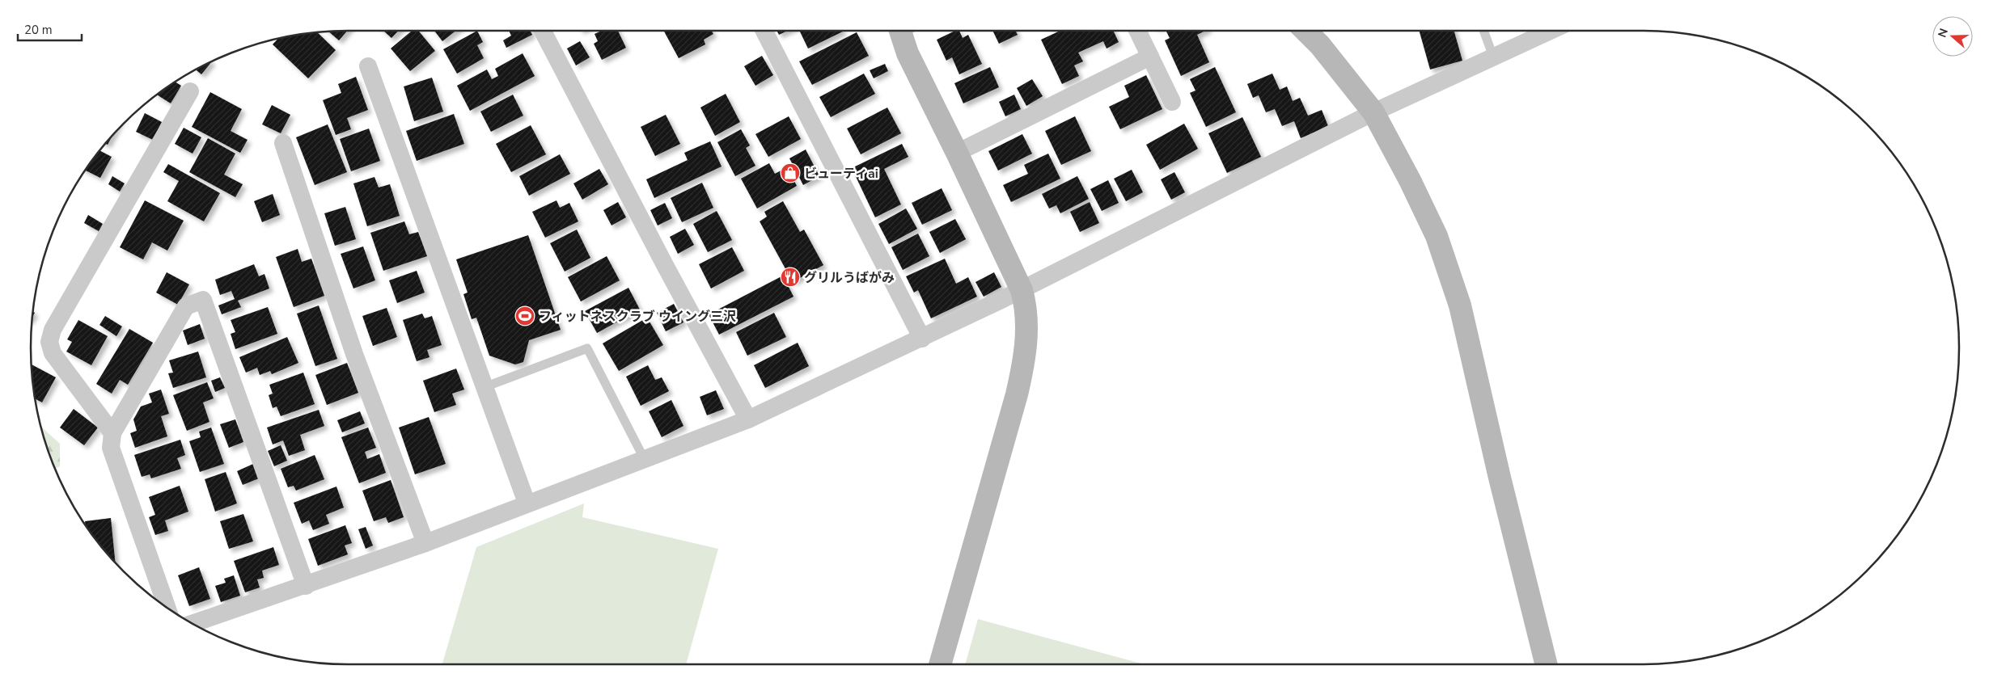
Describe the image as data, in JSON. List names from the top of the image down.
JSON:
{
  "places": {
    "shop": ["ビューティai"],
    "restaurant": ["グリルうばがみ"],
    "sports": ["フィットネスクラブ ウイング三沢"]
  },
  "scale_bar": "20 m",
  "north": "left"
}
